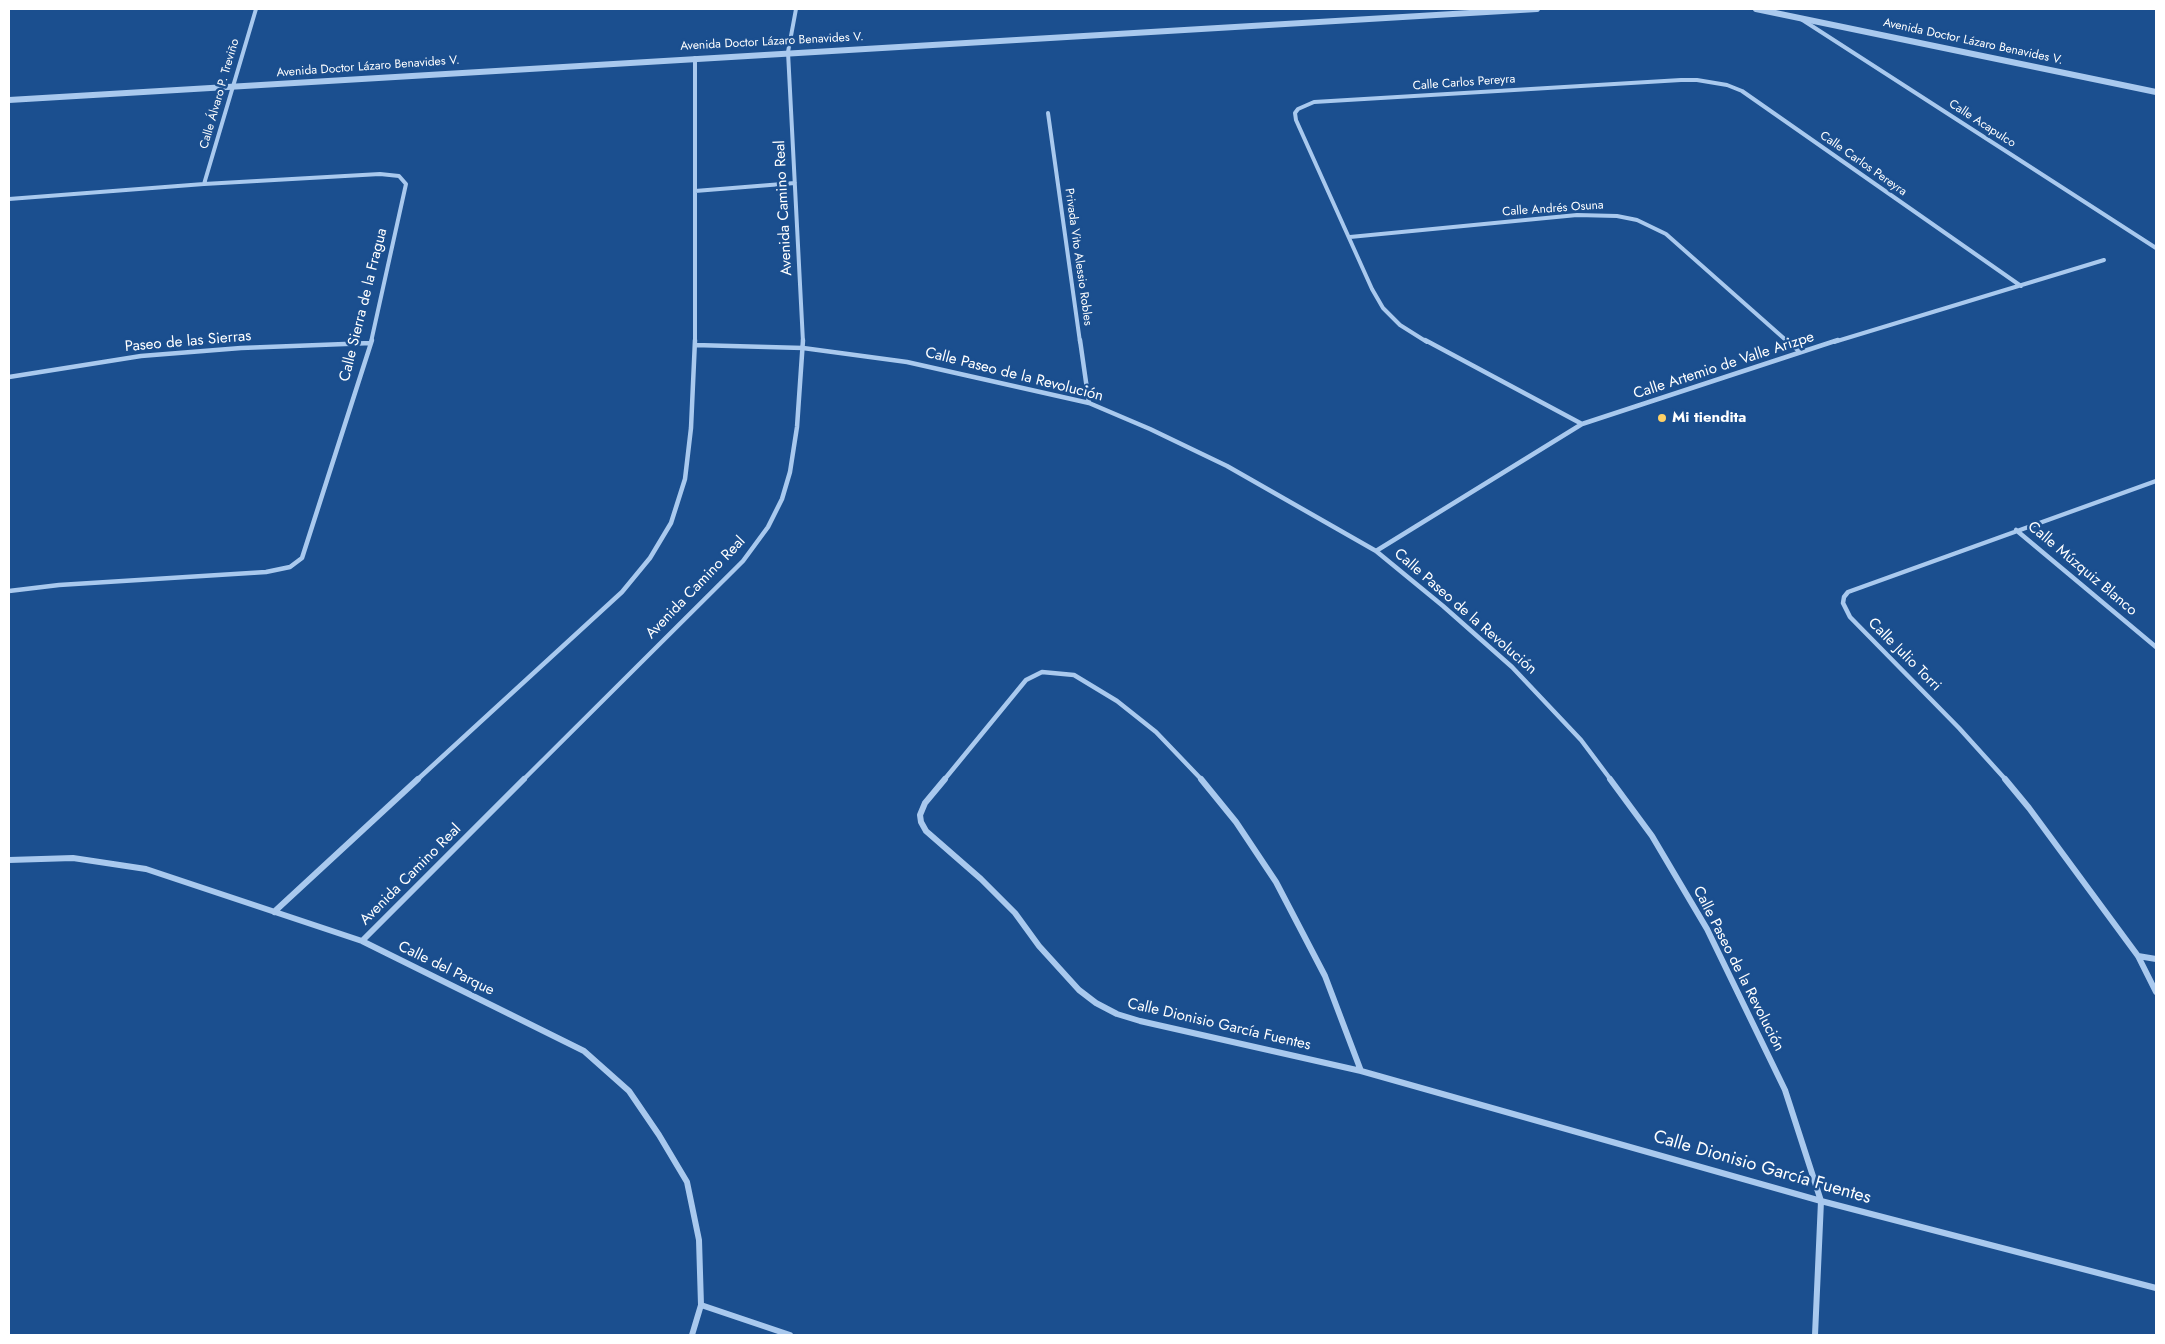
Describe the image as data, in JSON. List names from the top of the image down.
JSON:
{
  "streets": {
    "street": [
      "Avenida Doctor Lázaro Benavides V.",
      "Calle Carlos Pereyra",
      "Calle Álvaro P. Treviño",
      "Calle Acapulco",
      "Avenida Camino Real",
      "Calle Andrés Osuna",
      "Privada Vito Alessio Robles",
      "Calle Sierra de la Fragua",
      "Paseo de las Sierras",
      "Calle Artemio de Valle Arizpe",
      "Calle Paseo de la Revolución",
      "Calle Múzquiz Blanco",
      "Calle Julio Torri",
      "Calle del Parque",
      "Calle Dionisio García Fuentes"
    ]
  },
  "crossings": [
    ["Avenida Doctor Lázaro Benavides V.", "Calle Álvaro P. Treviño"],
    ["Avenida Doctor Lázaro Benavides V.", "Calle Acapulco"],
    ["Avenida Doctor Lázaro Benavides V.", "Avenida Camino Real"],
    ["Calle Carlos Pereyra", "Calle Andrés Osuna"],
    ["Calle Carlos Pereyra", "Calle Artemio de Valle Arizpe"],
    ["Calle Álvaro P. Treviño", "Calle Sierra de la Fragua"],
    ["Avenida Camino Real", "Calle Paseo de la Revolución"],
    ["Avenida Camino Real", "Calle del Parque"],
    ["Calle Andrés Osuna", "Calle Artemio de Valle Arizpe"],
    ["Privada Vito Alessio Robles", "Calle Paseo de la Revolución"],
    ["Calle Sierra de la Fragua", "Paseo de las Sierras"],
    ["Calle Artemio de Valle Arizpe", "Calle Paseo de la Revolución"],
    ["Calle Paseo de la Revolución", "Calle Dionisio García Fuentes"],
    ["Calle Múzquiz Blanco", "Calle Julio Torri"]
  ],
  "places": ["Mi tiendita"]
}
